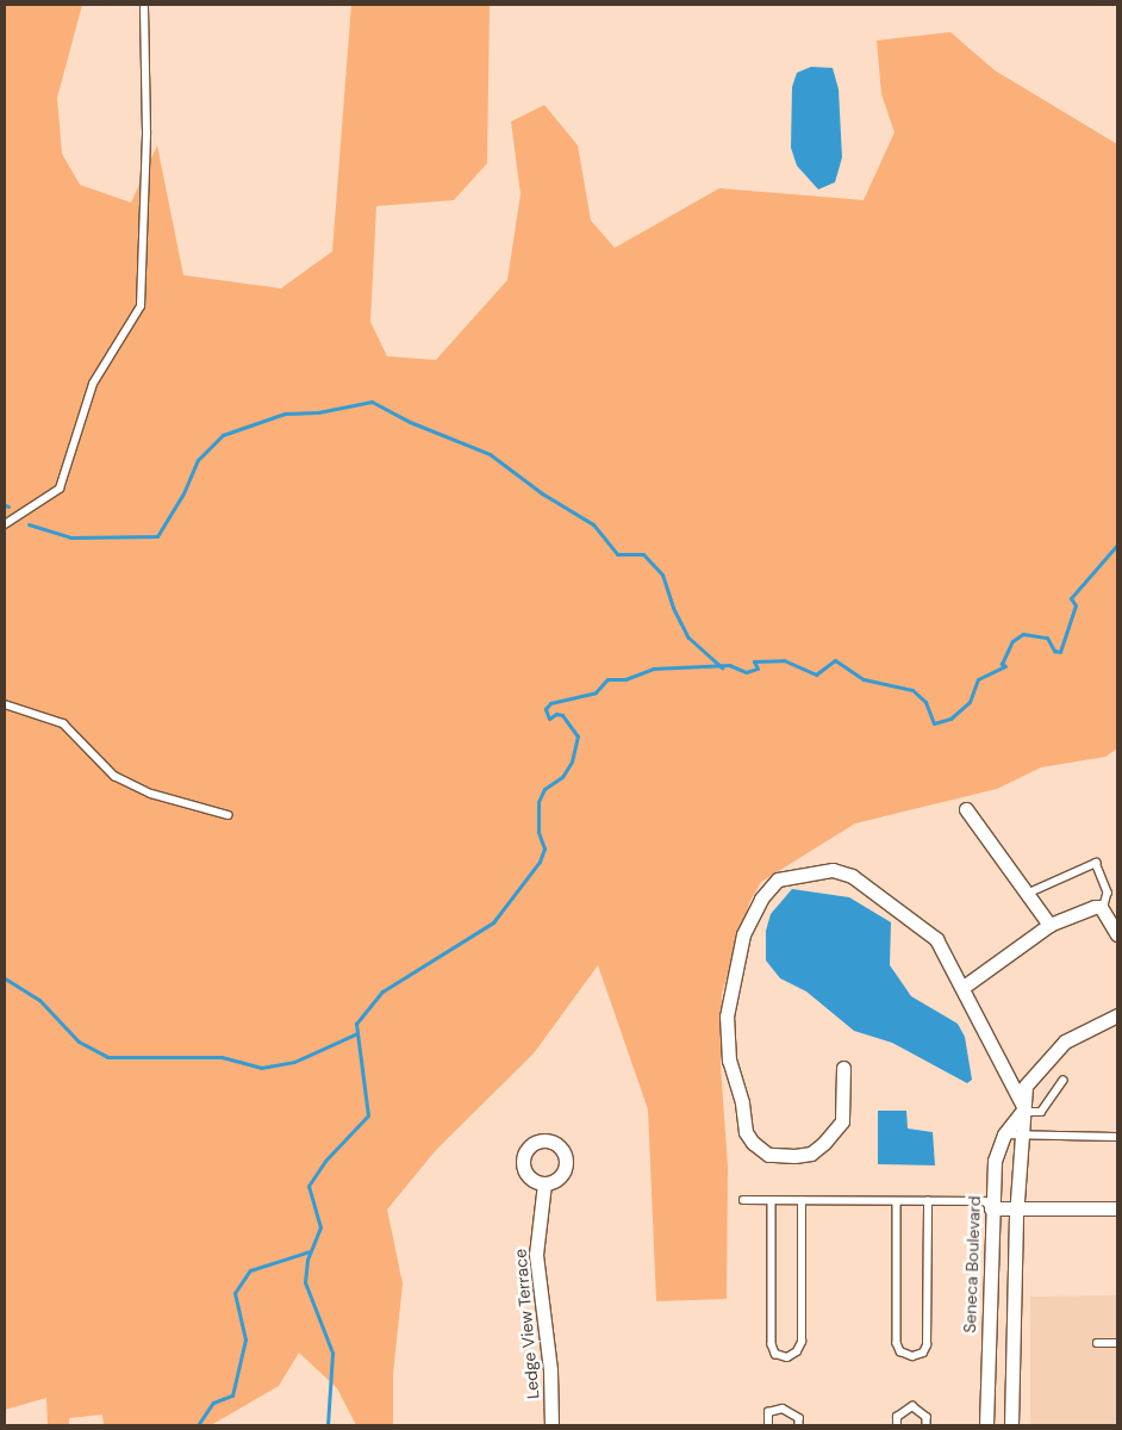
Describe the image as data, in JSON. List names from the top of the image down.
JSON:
{
  "streets": {
    "street": ["Seneca Boulevard", "Ledge View Terrace"]
  }
}
